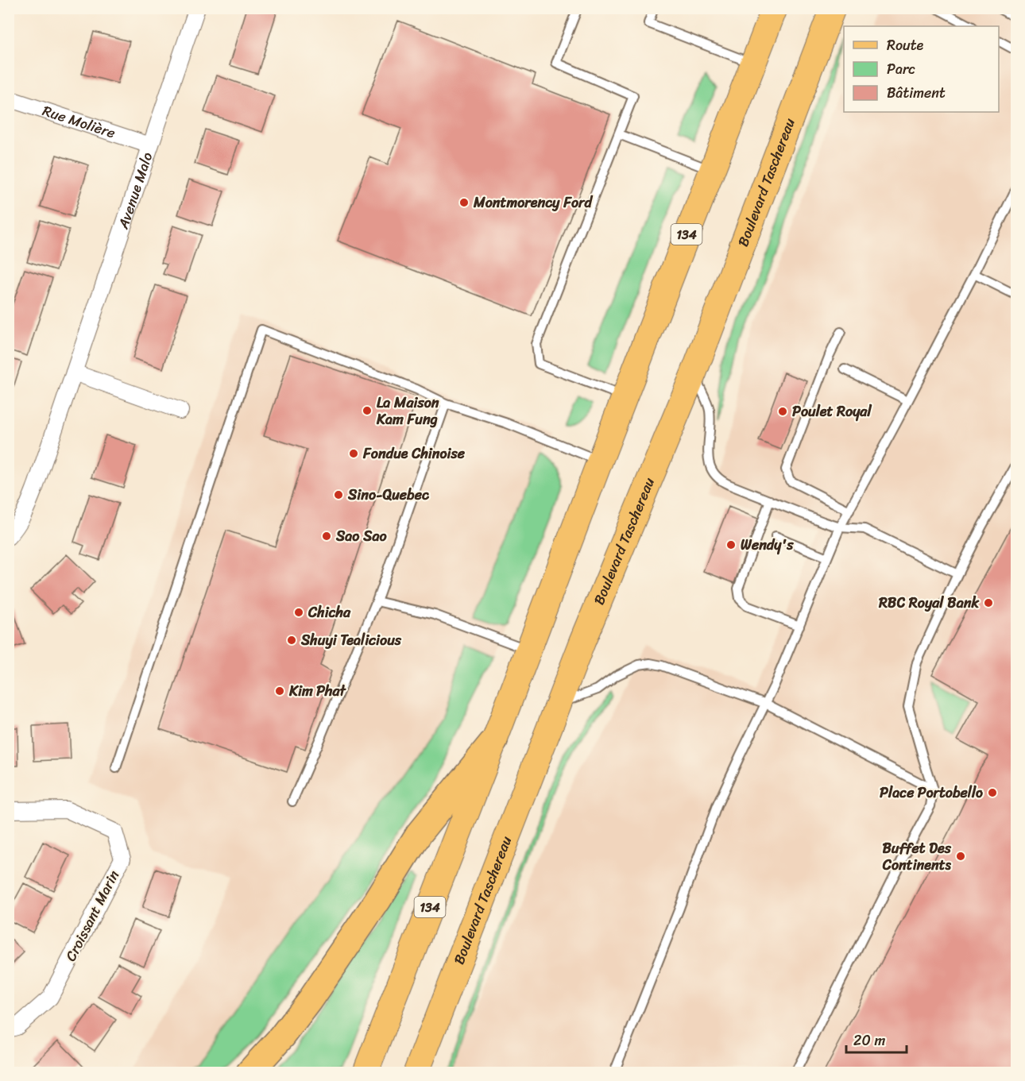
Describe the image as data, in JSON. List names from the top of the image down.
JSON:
{
  "streets": {
    "main road": ["Boulevard Taschereau", "134"],
    "street": ["Rue Molière", "Avenue Malo", "Croissant Marin"]
  },
  "crossings": [
    ["Rue Molière", "Avenue Malo"]
  ],
  "places": [
    "Montmorency Ford",
    "La Maison Kam Fung",
    "Poulet Royal",
    "Fondue Chinoise",
    "Sino-Quebec",
    "Sao Sao",
    "Wendy's",
    "RBC Royal Bank",
    "Chicha",
    "Shuyi Tealicious",
    "Kim Phat",
    "Place Portobello",
    "Buffet Des Continents"
  ],
  "legend": ["Route", "Parc", "Bâtiment"],
  "scale_bar": "20 m"
}
